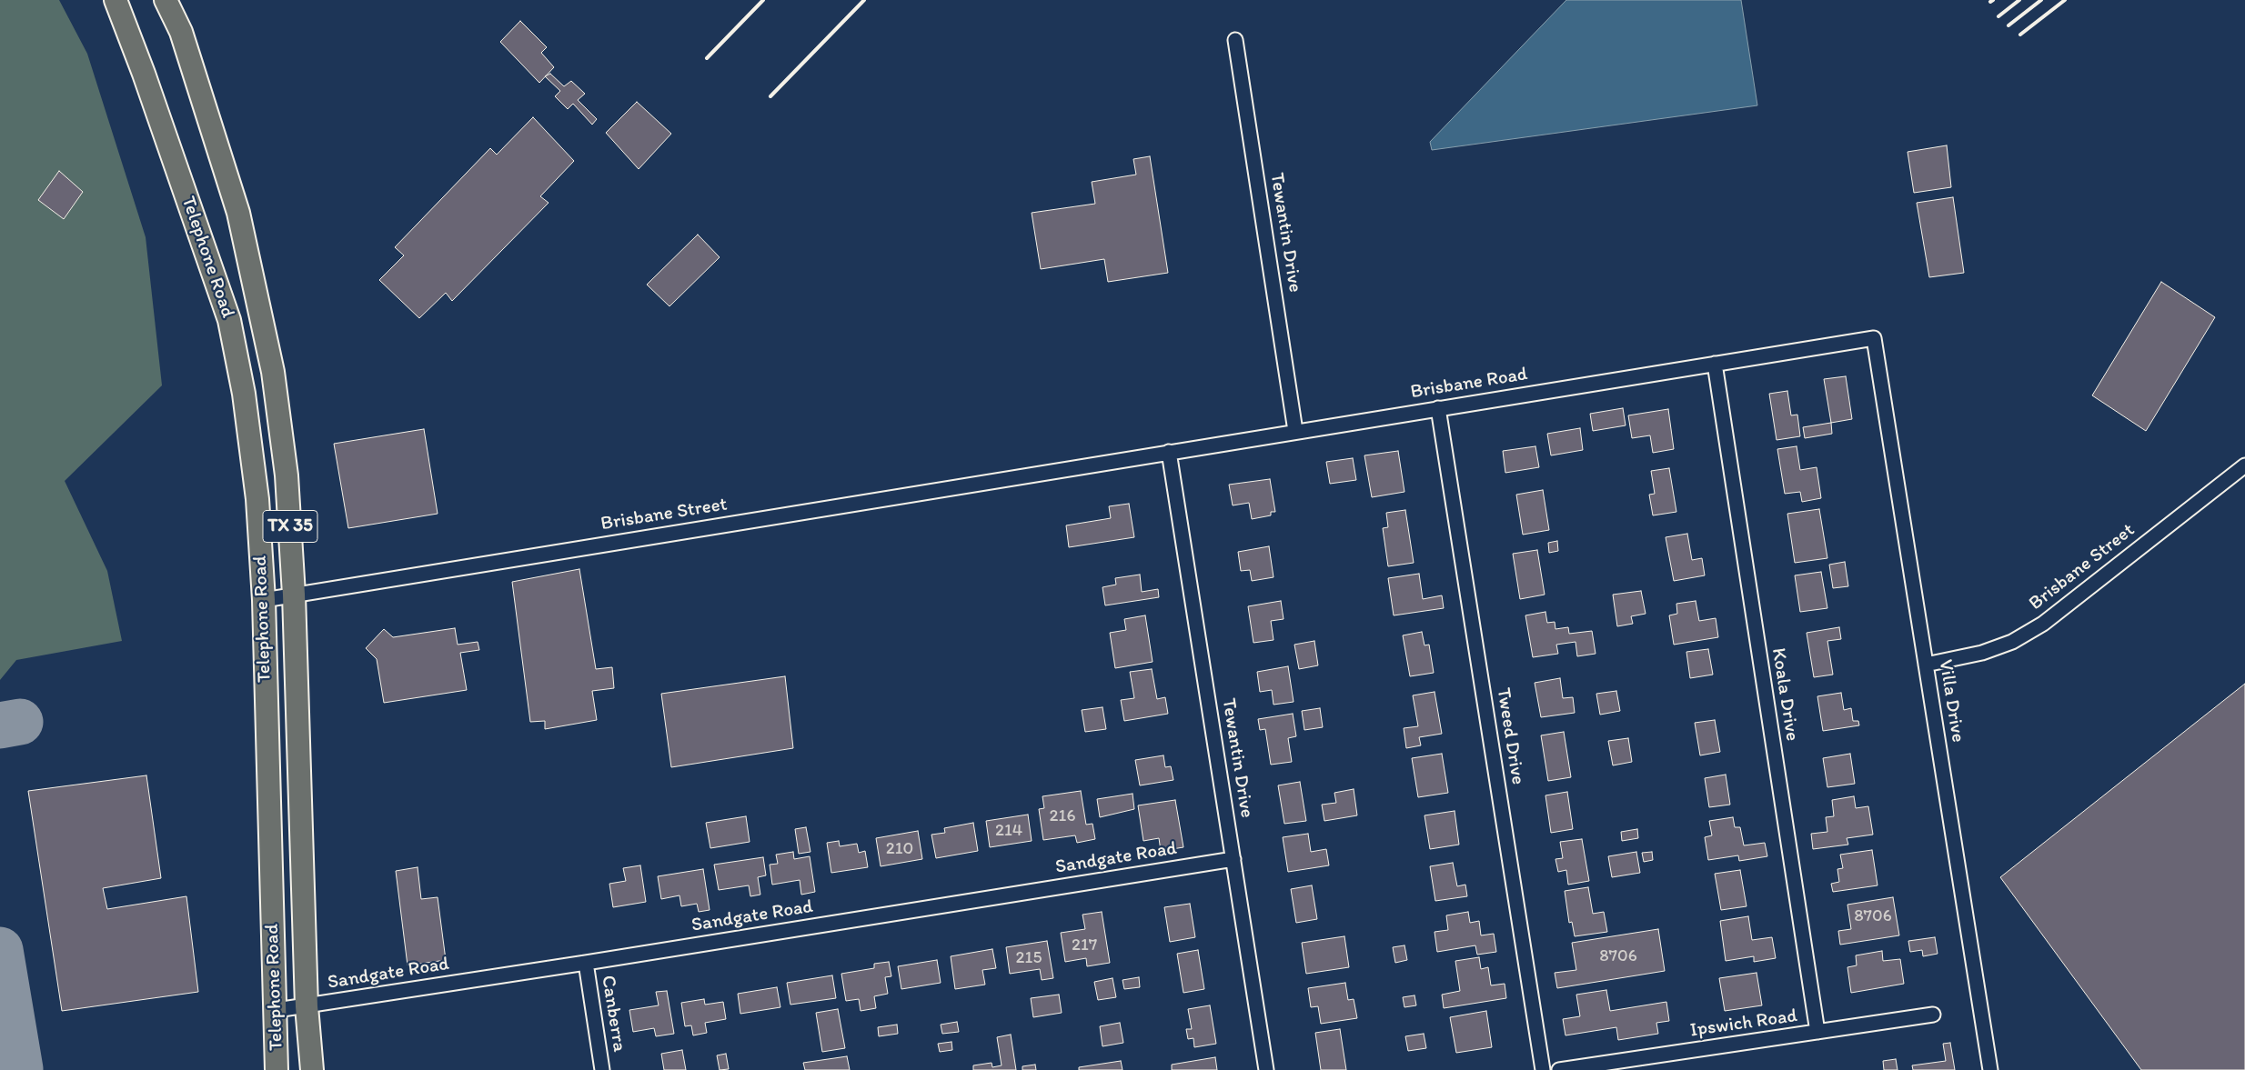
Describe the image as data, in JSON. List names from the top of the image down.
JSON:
{
  "streets": {
    "main road": ["Telephone Road", "TX 35"],
    "street": [
      "Tewantin Drive",
      "Brisbane Road",
      "Brisbane Street",
      "Koala Drive",
      "Villa Drive",
      "Tweed Drive",
      "Sandgate Road",
      "Canberra",
      "Ipswich Road"
    ]
  },
  "crossings": [
    ["Tewantin Drive", "Brisbane Road"],
    ["Tewantin Drive", "Sandgate Road"],
    ["Telephone Road", "Brisbane Street"],
    ["Telephone Road", "Sandgate Road"],
    ["Brisbane Road", "Brisbane Street"],
    ["Brisbane Road", "Koala Drive"],
    ["Brisbane Road", "Villa Drive"],
    ["Brisbane Road", "Tweed Drive"],
    ["Brisbane Street", "Villa Drive"],
    ["Koala Drive", "Ipswich Road"],
    ["Sandgate Road", "Canberra"]
  ],
  "house_numbers": [
    "216",
    "214",
    "210",
    "8706",
    "217",
    "8706",
    "215"
  ]
}
